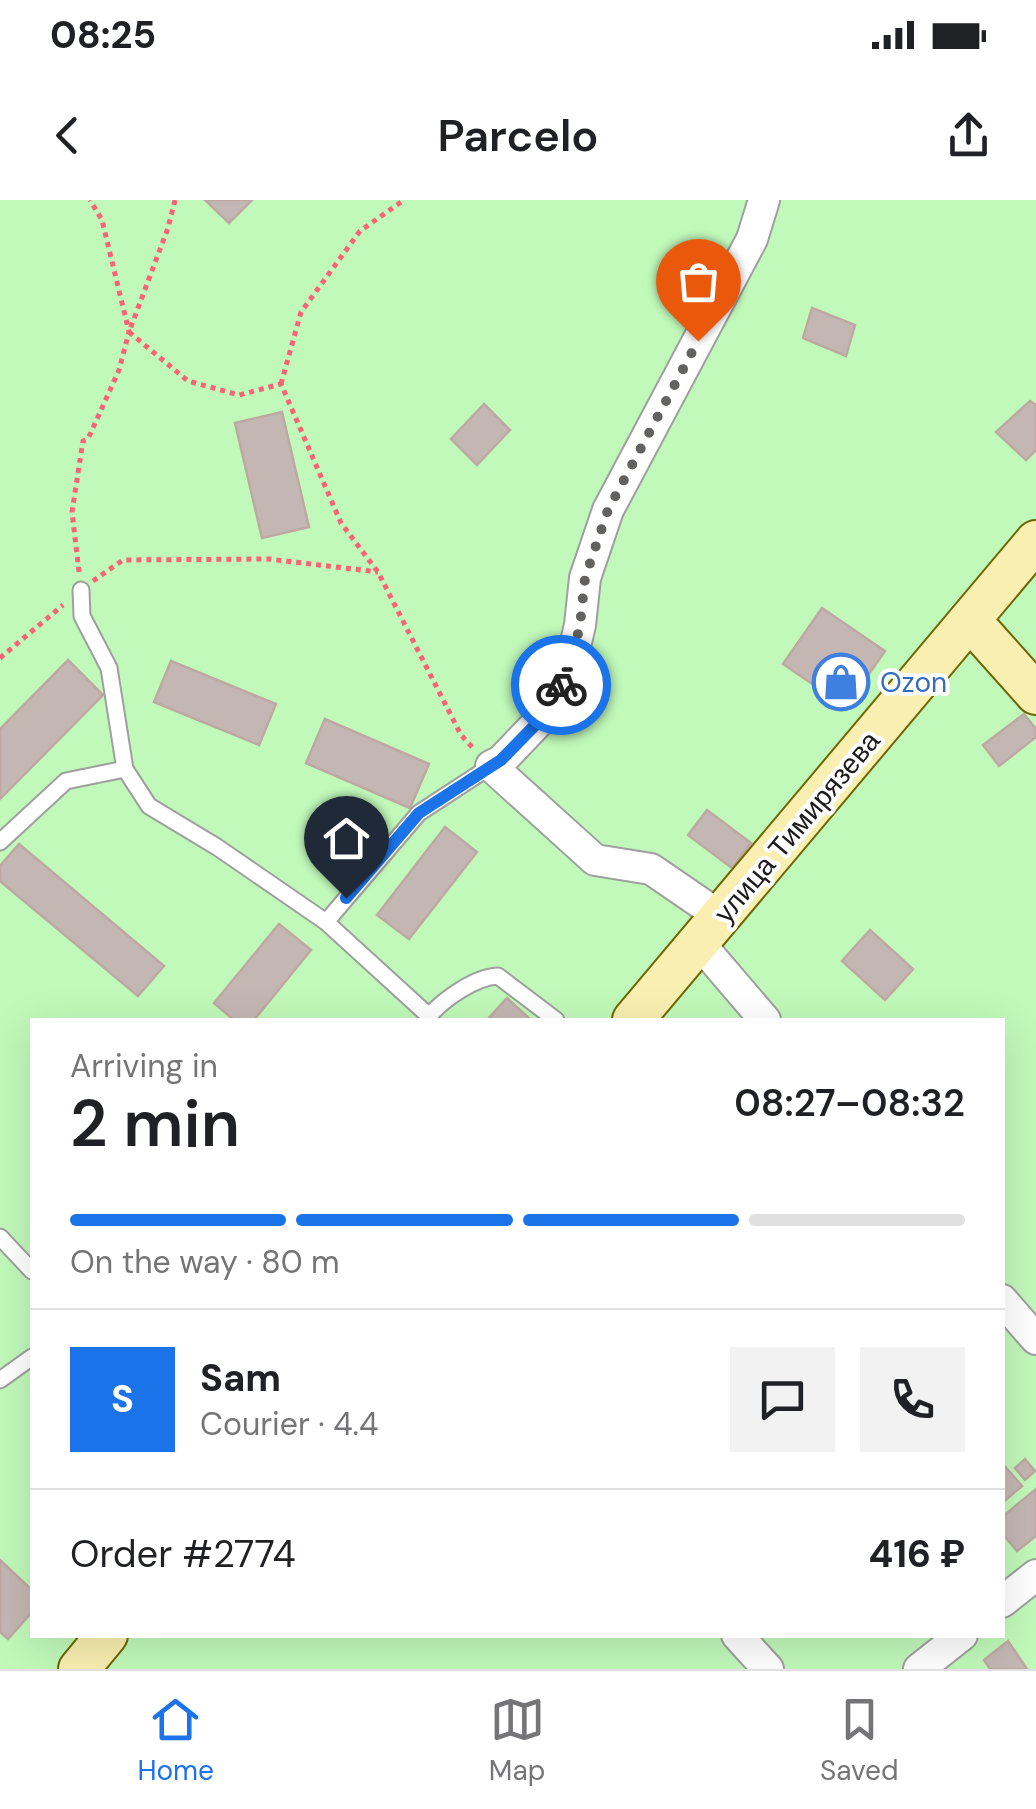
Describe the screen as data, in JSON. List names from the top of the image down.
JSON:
{
  "streets": {
    "street": ["улица Тимирязева"]
  },
  "places": {
    "shop": ["Ozon"]
  },
  "page": {
    "status": "08:25",
    "header": "Parcelo",
    "heading": ["2 min", "Arriving in", "08:27–08:32"],
    "panel": [
      "Sam",
      "Courier · 4.4",
      "Order #2774",
      "416 ₽"
    ],
    "bar": "On the way · 80 m",
    "round": "S",
    "tabs": ["Home", "Map", "Saved"]
  }
}
